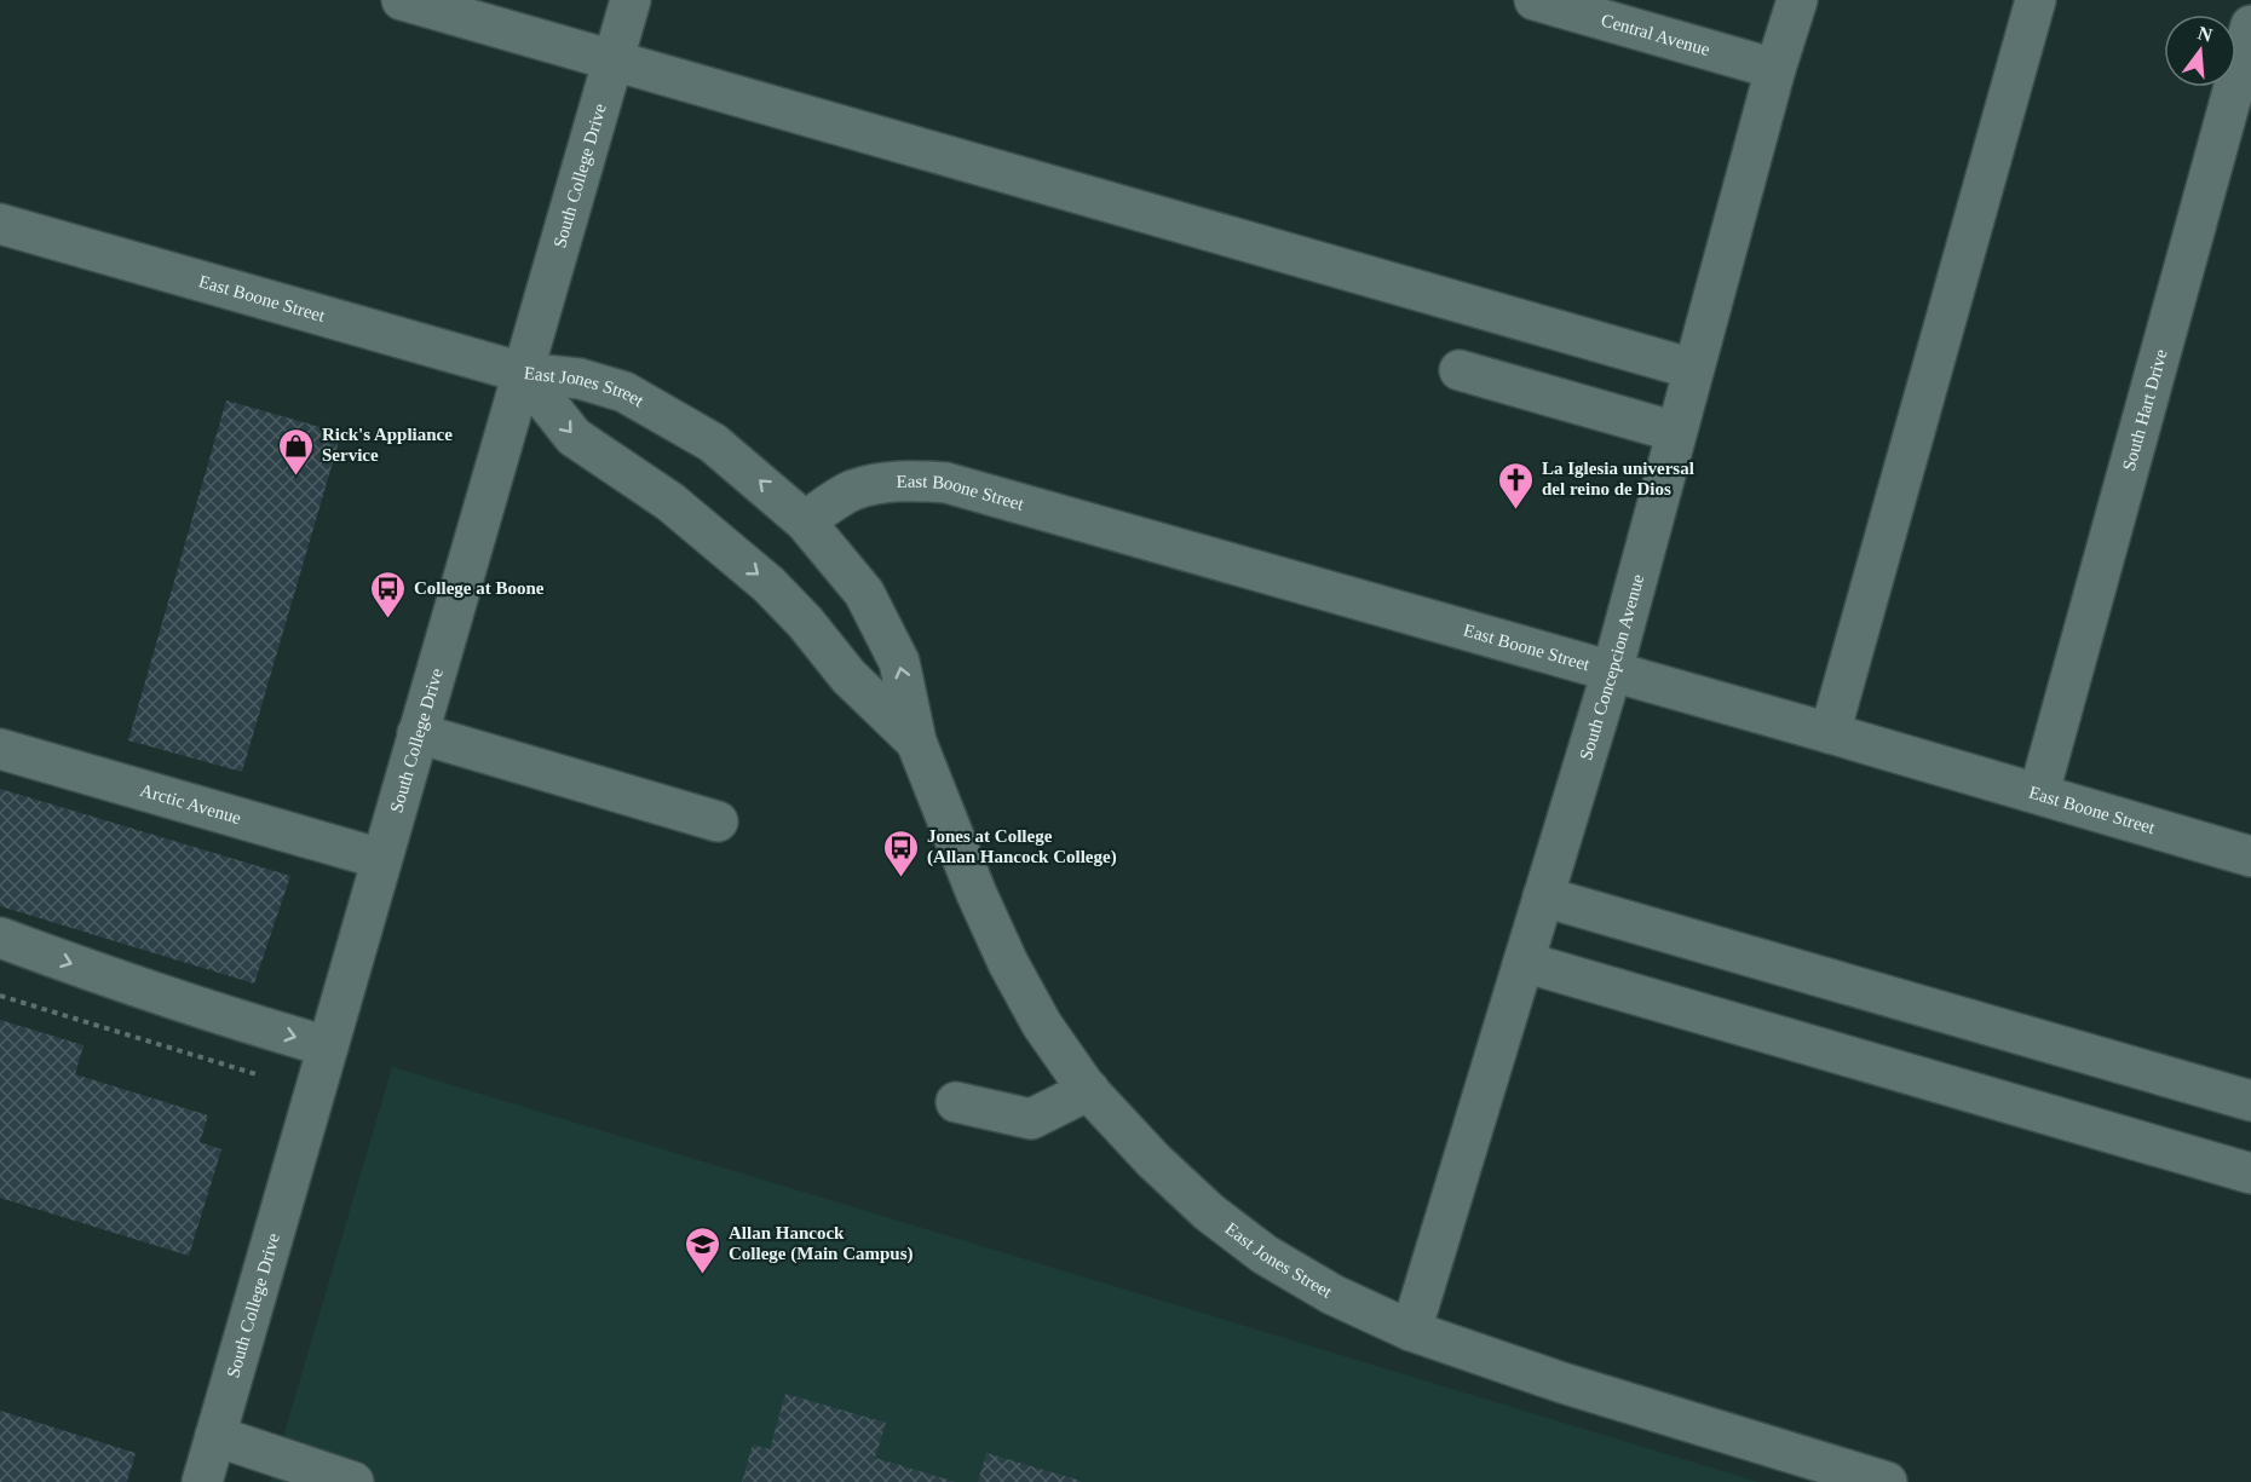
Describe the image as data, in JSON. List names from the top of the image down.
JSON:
{
  "streets": {
    "street": [
      "Central Avenue",
      "South College Drive",
      "East Boone Street",
      "East Jones Street",
      "South Hart Drive",
      "South Concepcion Avenue",
      "Arctic Avenue"
    ]
  },
  "crossings": [
    ["Central Avenue", "South Concepcion Avenue"],
    ["South College Drive", "East Boone Street"],
    ["South College Drive", "East Jones Street"],
    ["South College Drive", "Arctic Avenue"],
    ["East Boone Street", "East Jones Street"],
    ["East Boone Street", "South Hart Drive"],
    ["East Boone Street", "South Concepcion Avenue"],
    ["East Jones Street", "South Concepcion Avenue"]
  ],
  "places": {
    "shop": ["Rick's Appliance Service"],
    "church": ["La Iglesia universal del reino de Dios"],
    "bus stop": ["College at Boone", "Jones at College (Allan Hancock College)"],
    "school or university": ["Allan Hancock College (Main Campus)"]
  },
  "north": "top"
}
